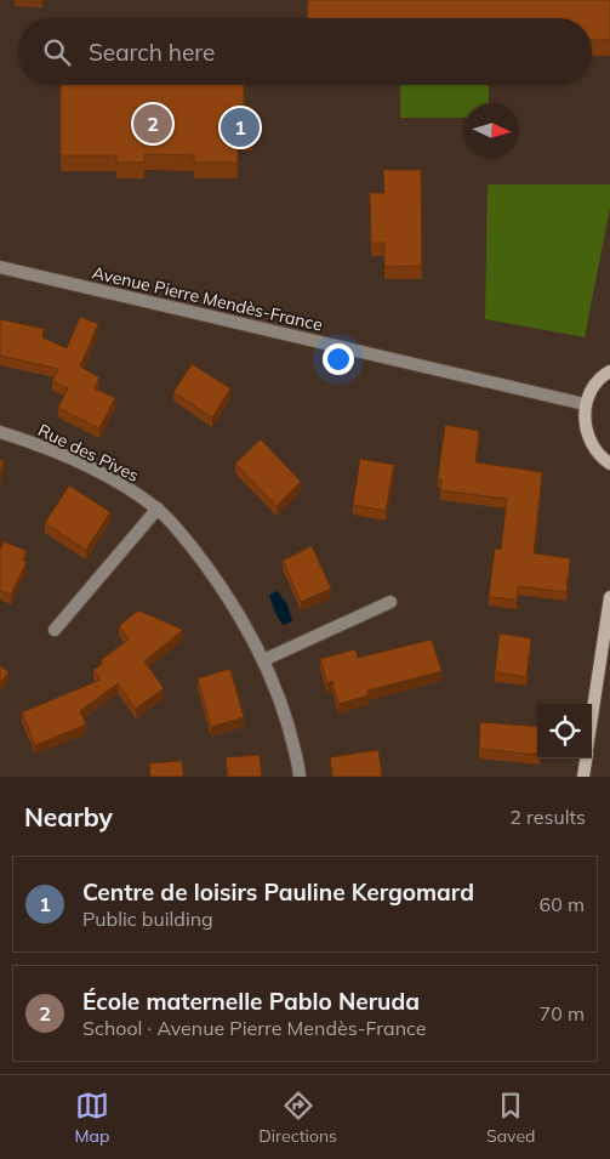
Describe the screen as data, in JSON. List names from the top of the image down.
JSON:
{
  "streets": {
    "street": ["Avenue Pierre Mendès-France", "Rue des Pives"]
  },
  "north": "right",
  "page": {
    "search": "Search here",
    "pins": ["2", "1"],
    "heading": ["Nearby", "2 results"],
    "list": [
      {
        "mark": "1",
        "name": "Centre de loisirs Pauline Kergomard",
        "note": "Public building",
        "value": "60 m"
      },
      {
        "mark": "2",
        "name": "École maternelle Pablo Neruda",
        "note": "School · Avenue Pierre Mendès-France",
        "value": "70 m"
      }
    ],
    "nav": ["Map", "Directions", "Saved"]
  }
}
